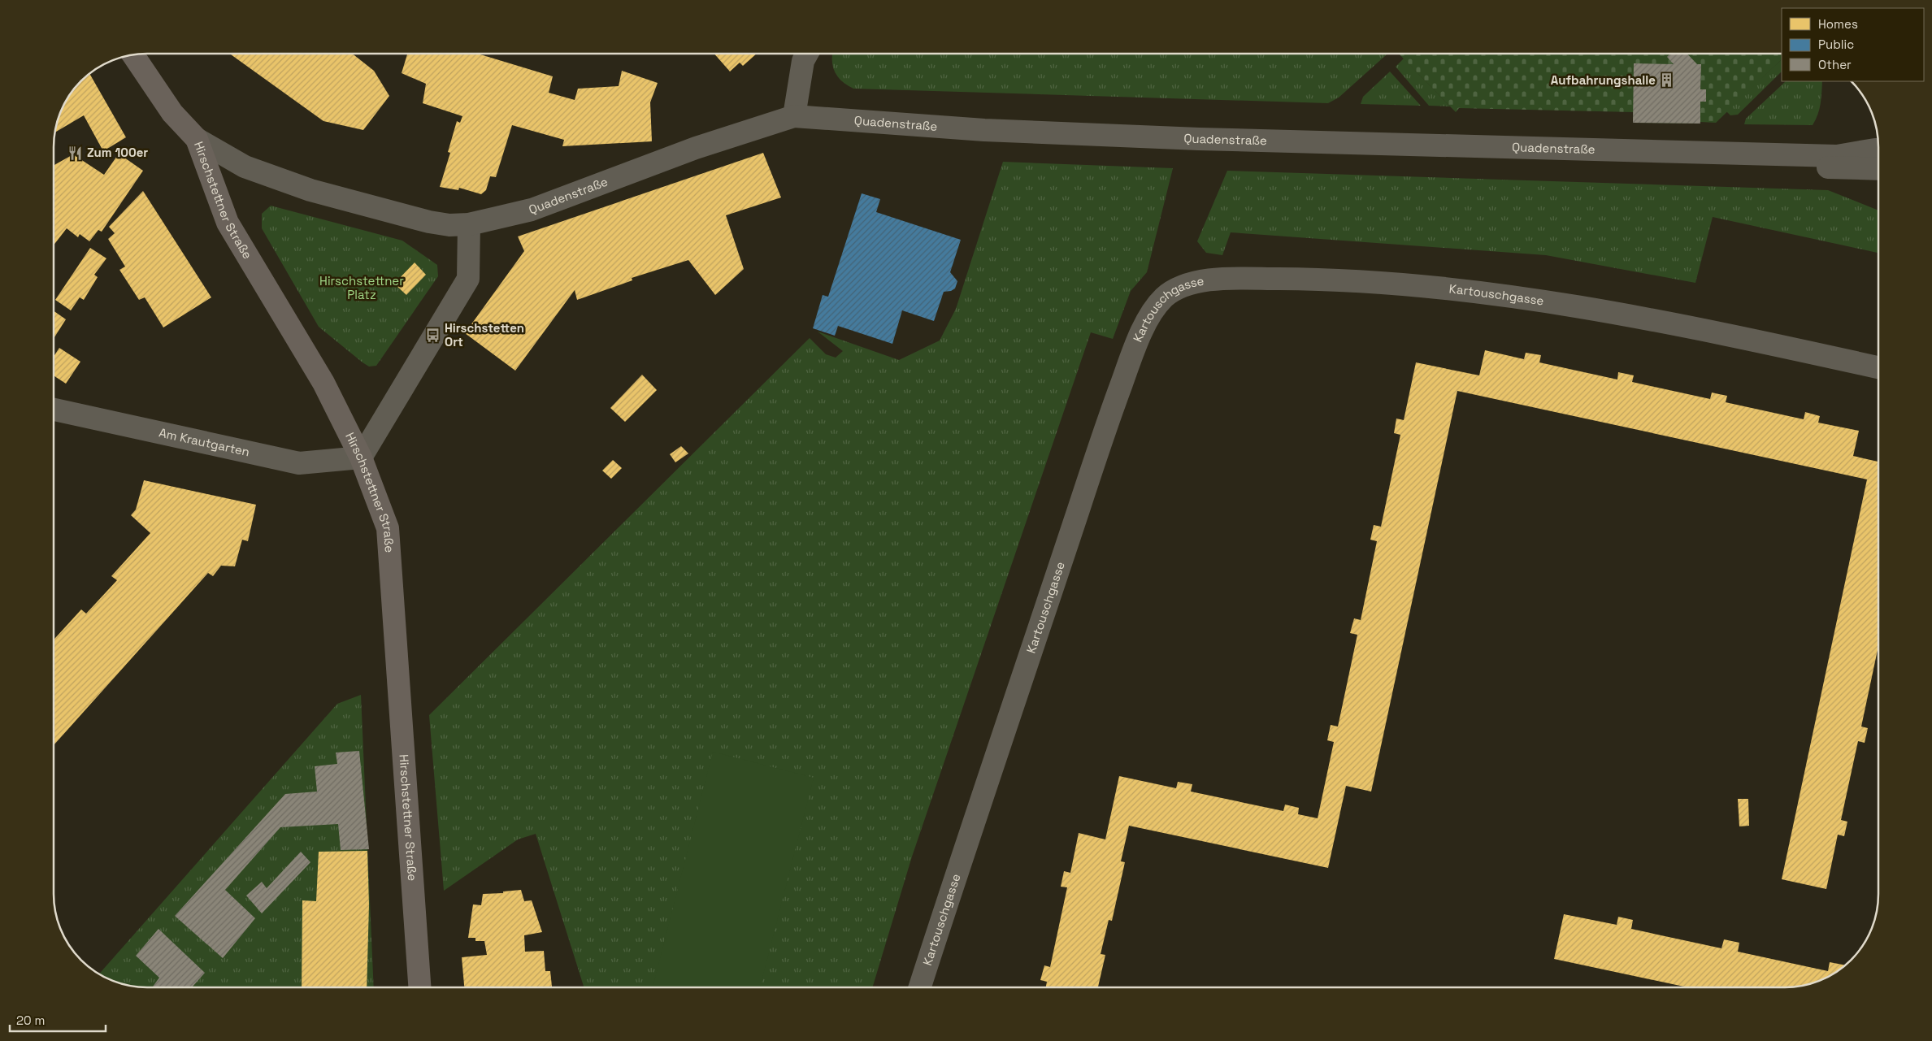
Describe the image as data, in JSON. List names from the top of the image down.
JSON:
{
  "streets": {
    "main road": ["Hirschstettner Straße"],
    "street": ["Quadenstraße", "Kartouschgasse", "Am Krautgarten"]
  },
  "crossings": [
    ["Quadenstraße", "Hirschstettner Straße"],
    ["Hirschstettner Straße", "Am Krautgarten"]
  ],
  "parks": ["Hirschstettner Platz"],
  "places": {
    "building": ["Aufbahrungshalle"],
    "restaurant": ["Zum 100er"],
    "bus stop": ["Hirschstetten Ort"]
  },
  "legend": ["Homes", "Public", "Other"],
  "scale_bar": "20 m"
}
